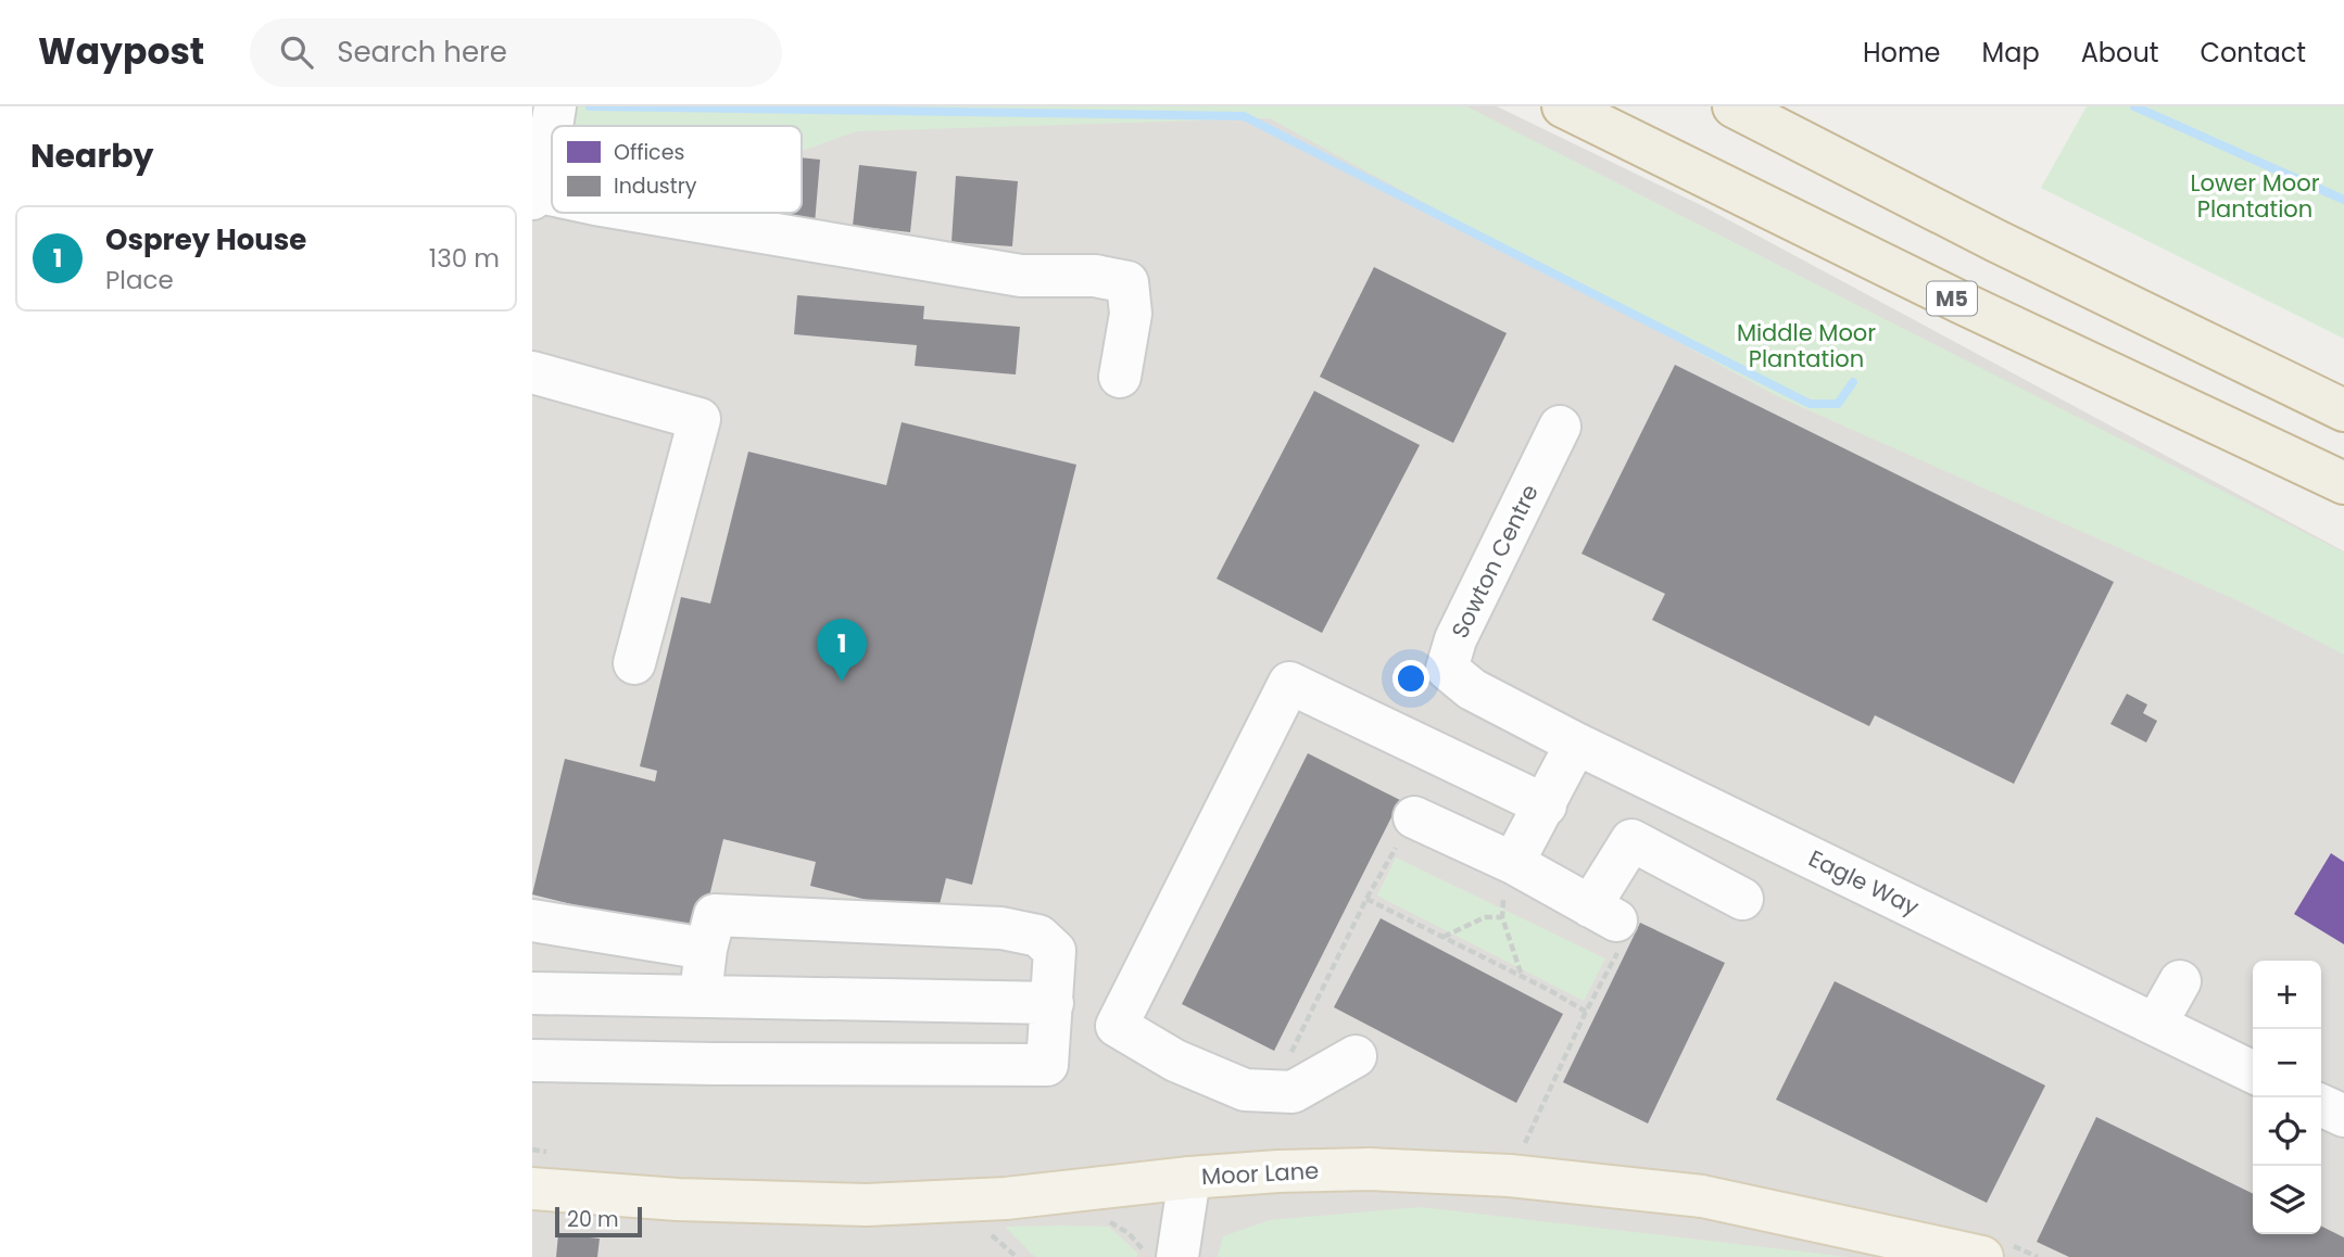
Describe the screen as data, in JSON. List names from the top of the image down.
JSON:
{
  "streets": {
    "highway": ["M5"],
    "main road": ["Moor Lane"],
    "street": ["Sowton Centre", "Eagle Way"]
  },
  "crossings": [
    ["Sowton Centre", "Eagle Way"]
  ],
  "parks": ["Lower Moor Plantation", "Middle Moor Plantation"],
  "legend": ["Offices", "Industry"],
  "scale_bar": "20 m",
  "page": {
    "header": "Waypost",
    "search": "Search here",
    "nav": [
      "Home",
      "Map",
      "About",
      "Contact"
    ],
    "heading": "Nearby",
    "list": [
      {
        "mark": "1",
        "name": "Osprey House",
        "note": "Place",
        "value": "130 m"
      }
    ],
    "pins": "1",
    "map_buttons": ["+", "−"],
    "scale": "20 m"
  }
}
